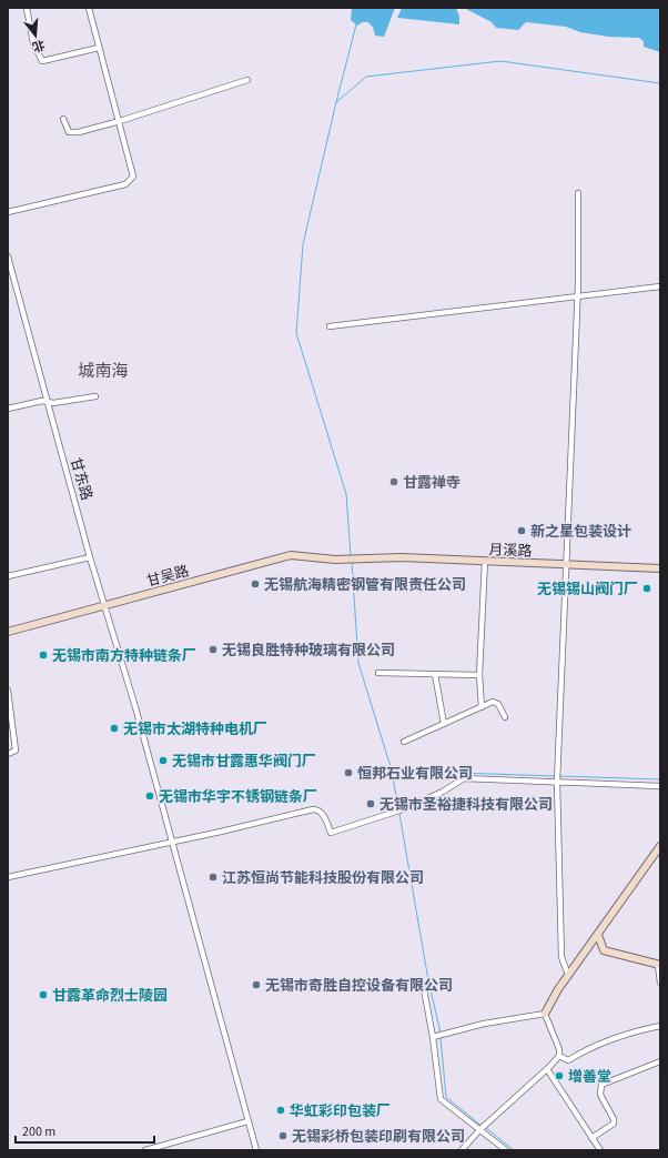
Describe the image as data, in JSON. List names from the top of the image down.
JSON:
{
  "streets": {
    "street": ["甘东路", "月溪路", "甘吴路"]
  },
  "crossings": [
    ["甘东路", "甘吴路"],
    ["月溪路", "甘吴路"]
  ],
  "districts": ["城南海"],
  "places": [
    "甘露禅寺",
    "新之星包装设计",
    "无锡航海精密钢管有限责任公司",
    "无锡锡山阀门厂",
    "无锡良胜特种玻璃有限公司",
    "无锡市南方特种链条厂",
    "无锡市太湖特种电机厂",
    "无锡市甘露惠华阀门厂",
    "恒邦石业有限公司",
    "无锡市华宇不锈钢链条厂",
    "无锡市圣裕捷科技有限公司",
    "江苏恒尚节能科技股份有限公司",
    "无锡市奇胜自控设备有限公司",
    "甘露革命烈士陵园",
    "增善堂",
    "华虹彩印包装厂",
    "无锡彩桥包装印刷有限公司"
  ],
  "scale_bar": "200 m",
  "north": "bottom"
}
